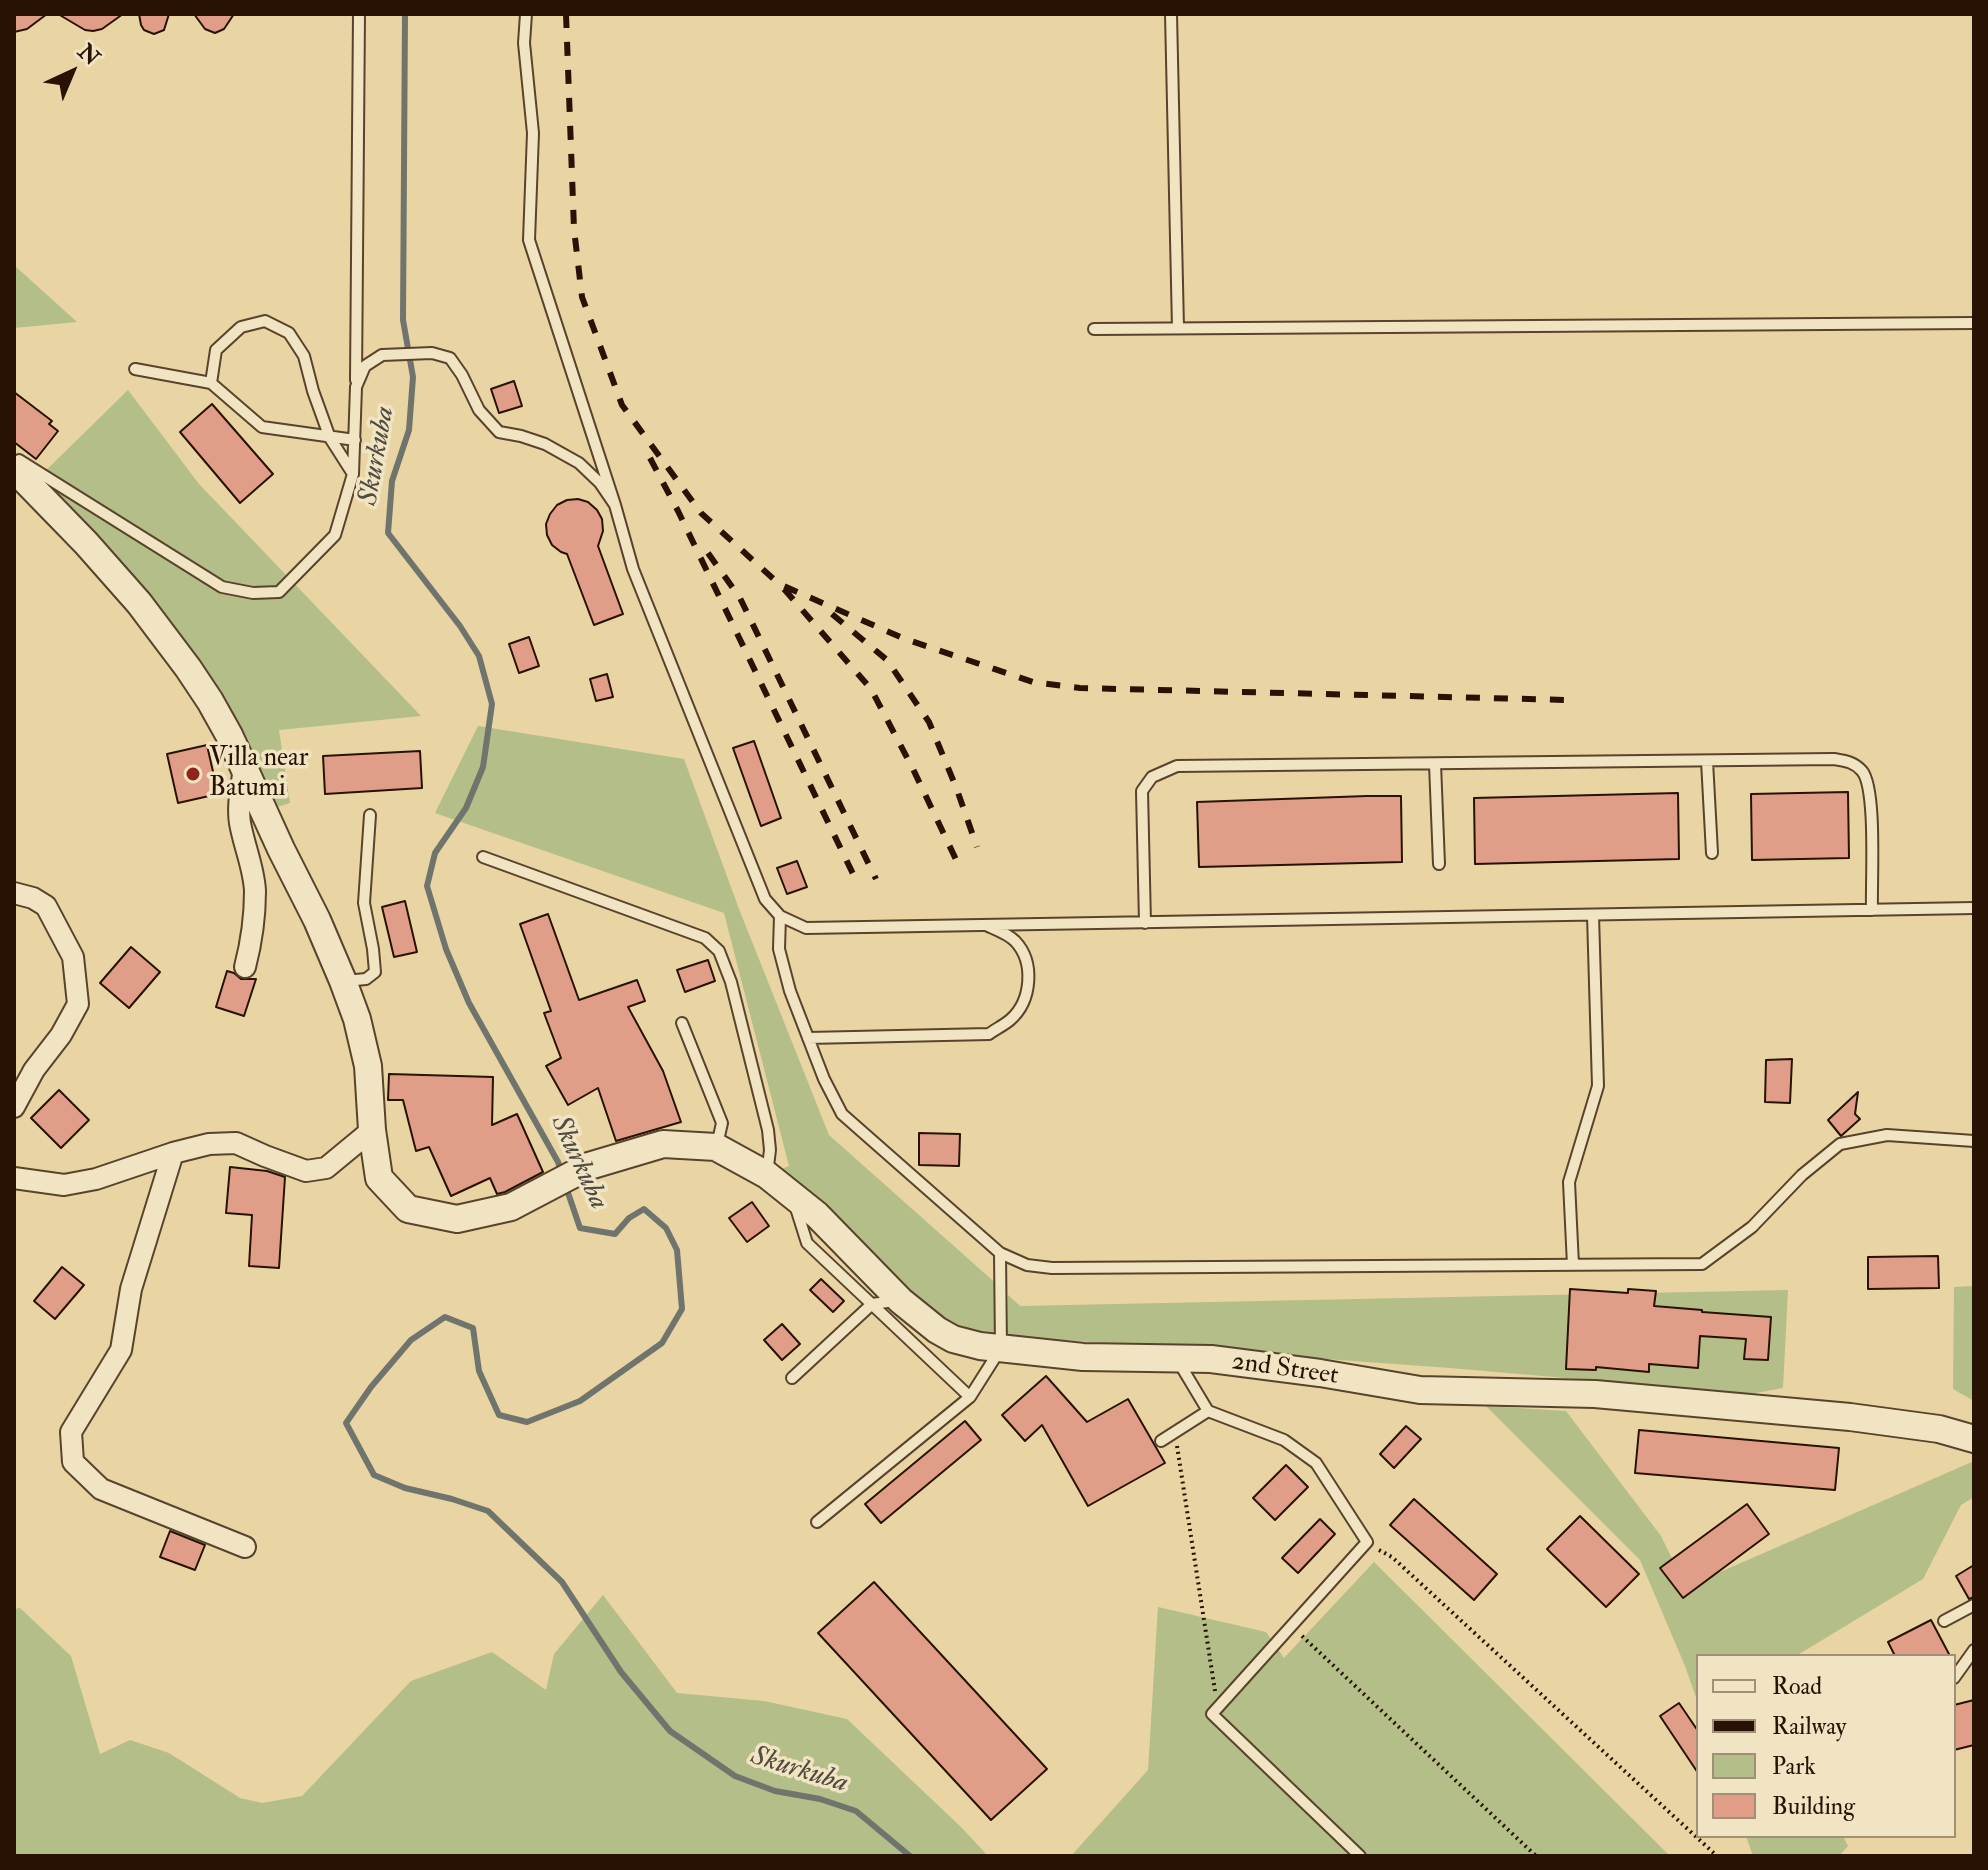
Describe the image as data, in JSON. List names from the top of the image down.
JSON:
{
  "streets": {
    "street": ["2nd Street"]
  },
  "water": ["Skurkuba"],
  "places": ["Villa near Batumi"],
  "legend": [
    "Road",
    "Railway",
    "Park",
    "Building"
  ],
  "north": "top right"
}
